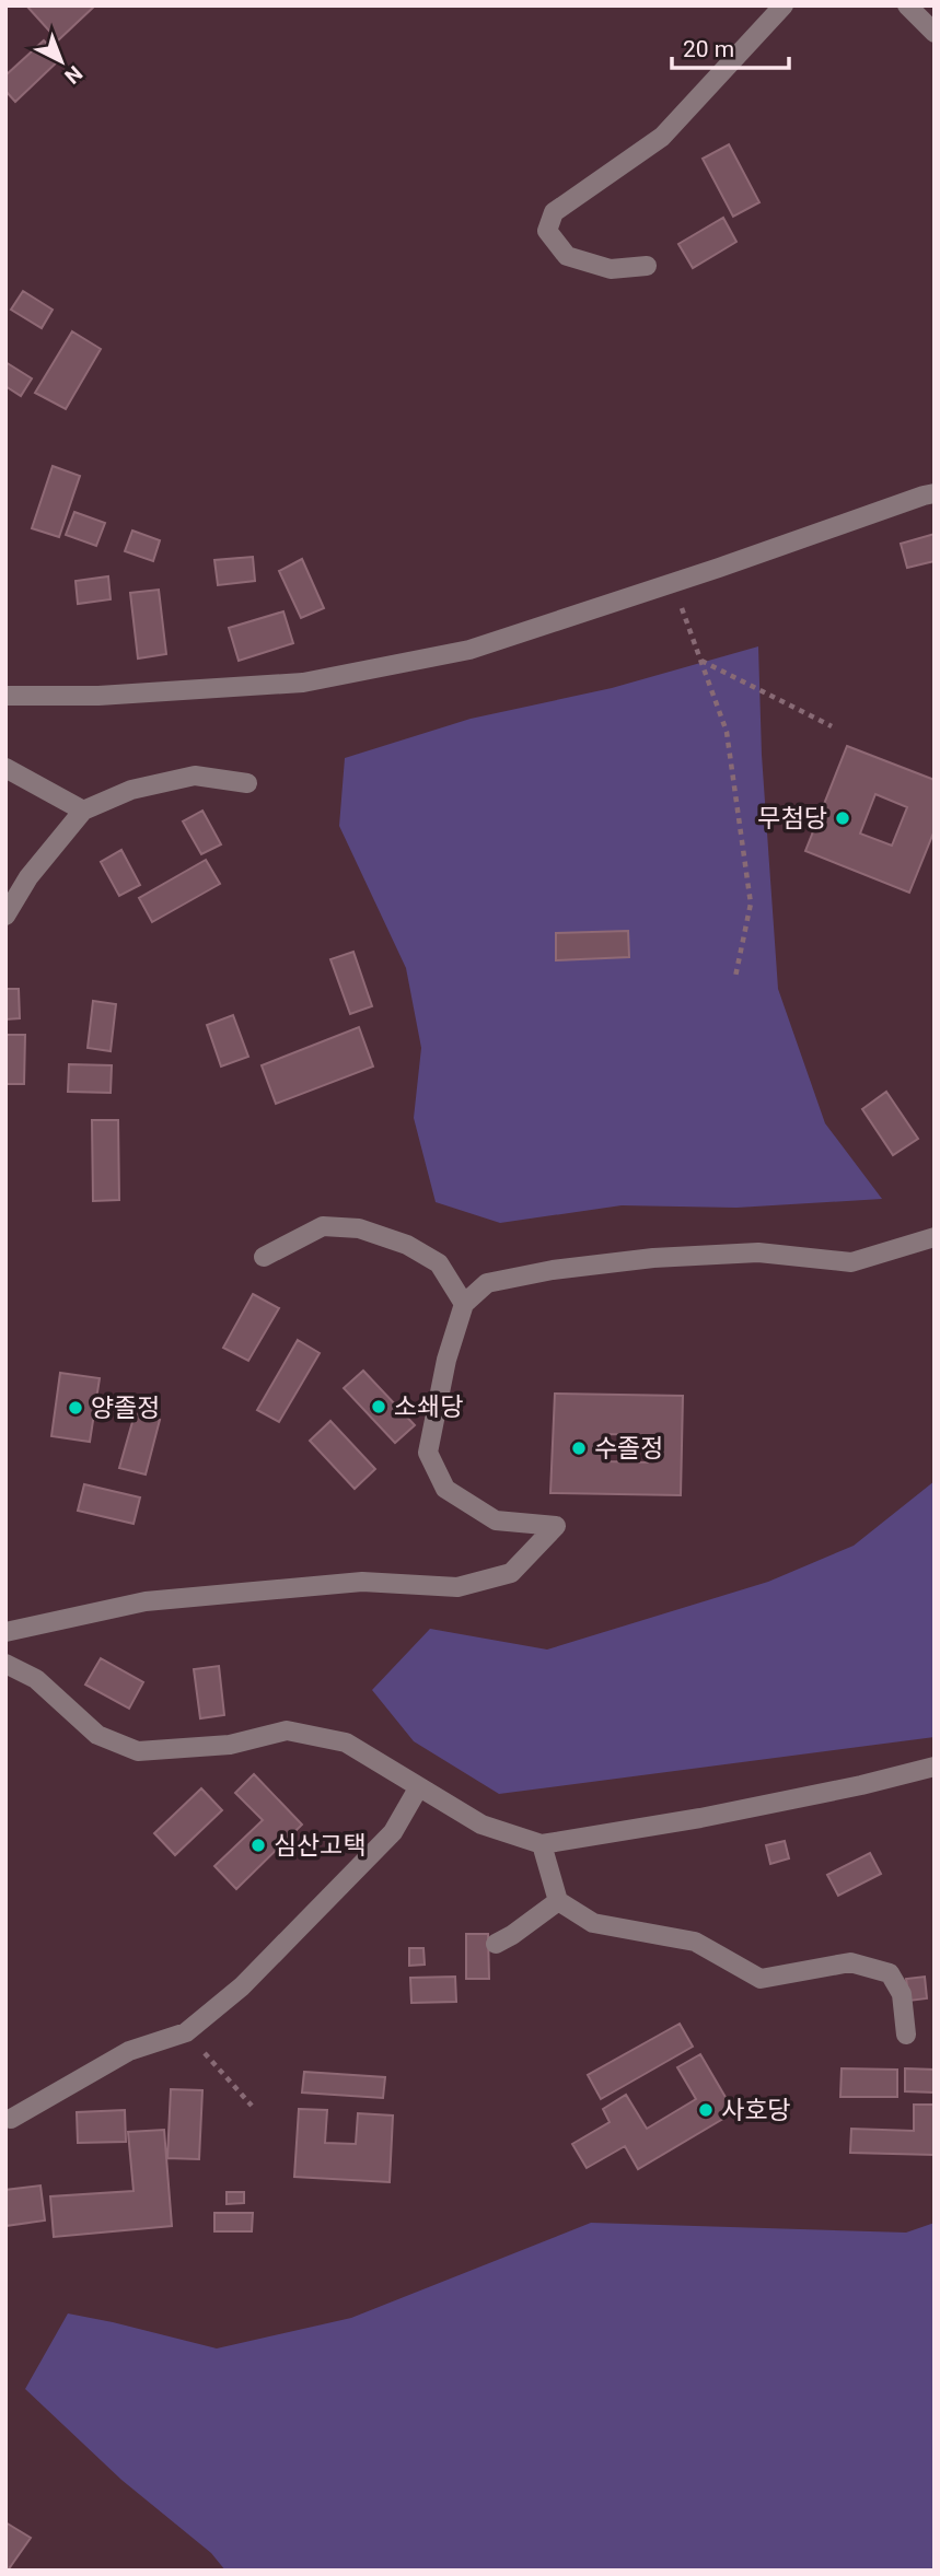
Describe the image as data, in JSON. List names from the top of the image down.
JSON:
{
  "places": [
    "무첨당",
    "소쇄당",
    "양졸정",
    "수졸정",
    "심산고택",
    "사호당"
  ],
  "scale_bar": "20 m",
  "north": "bottom right"
}
